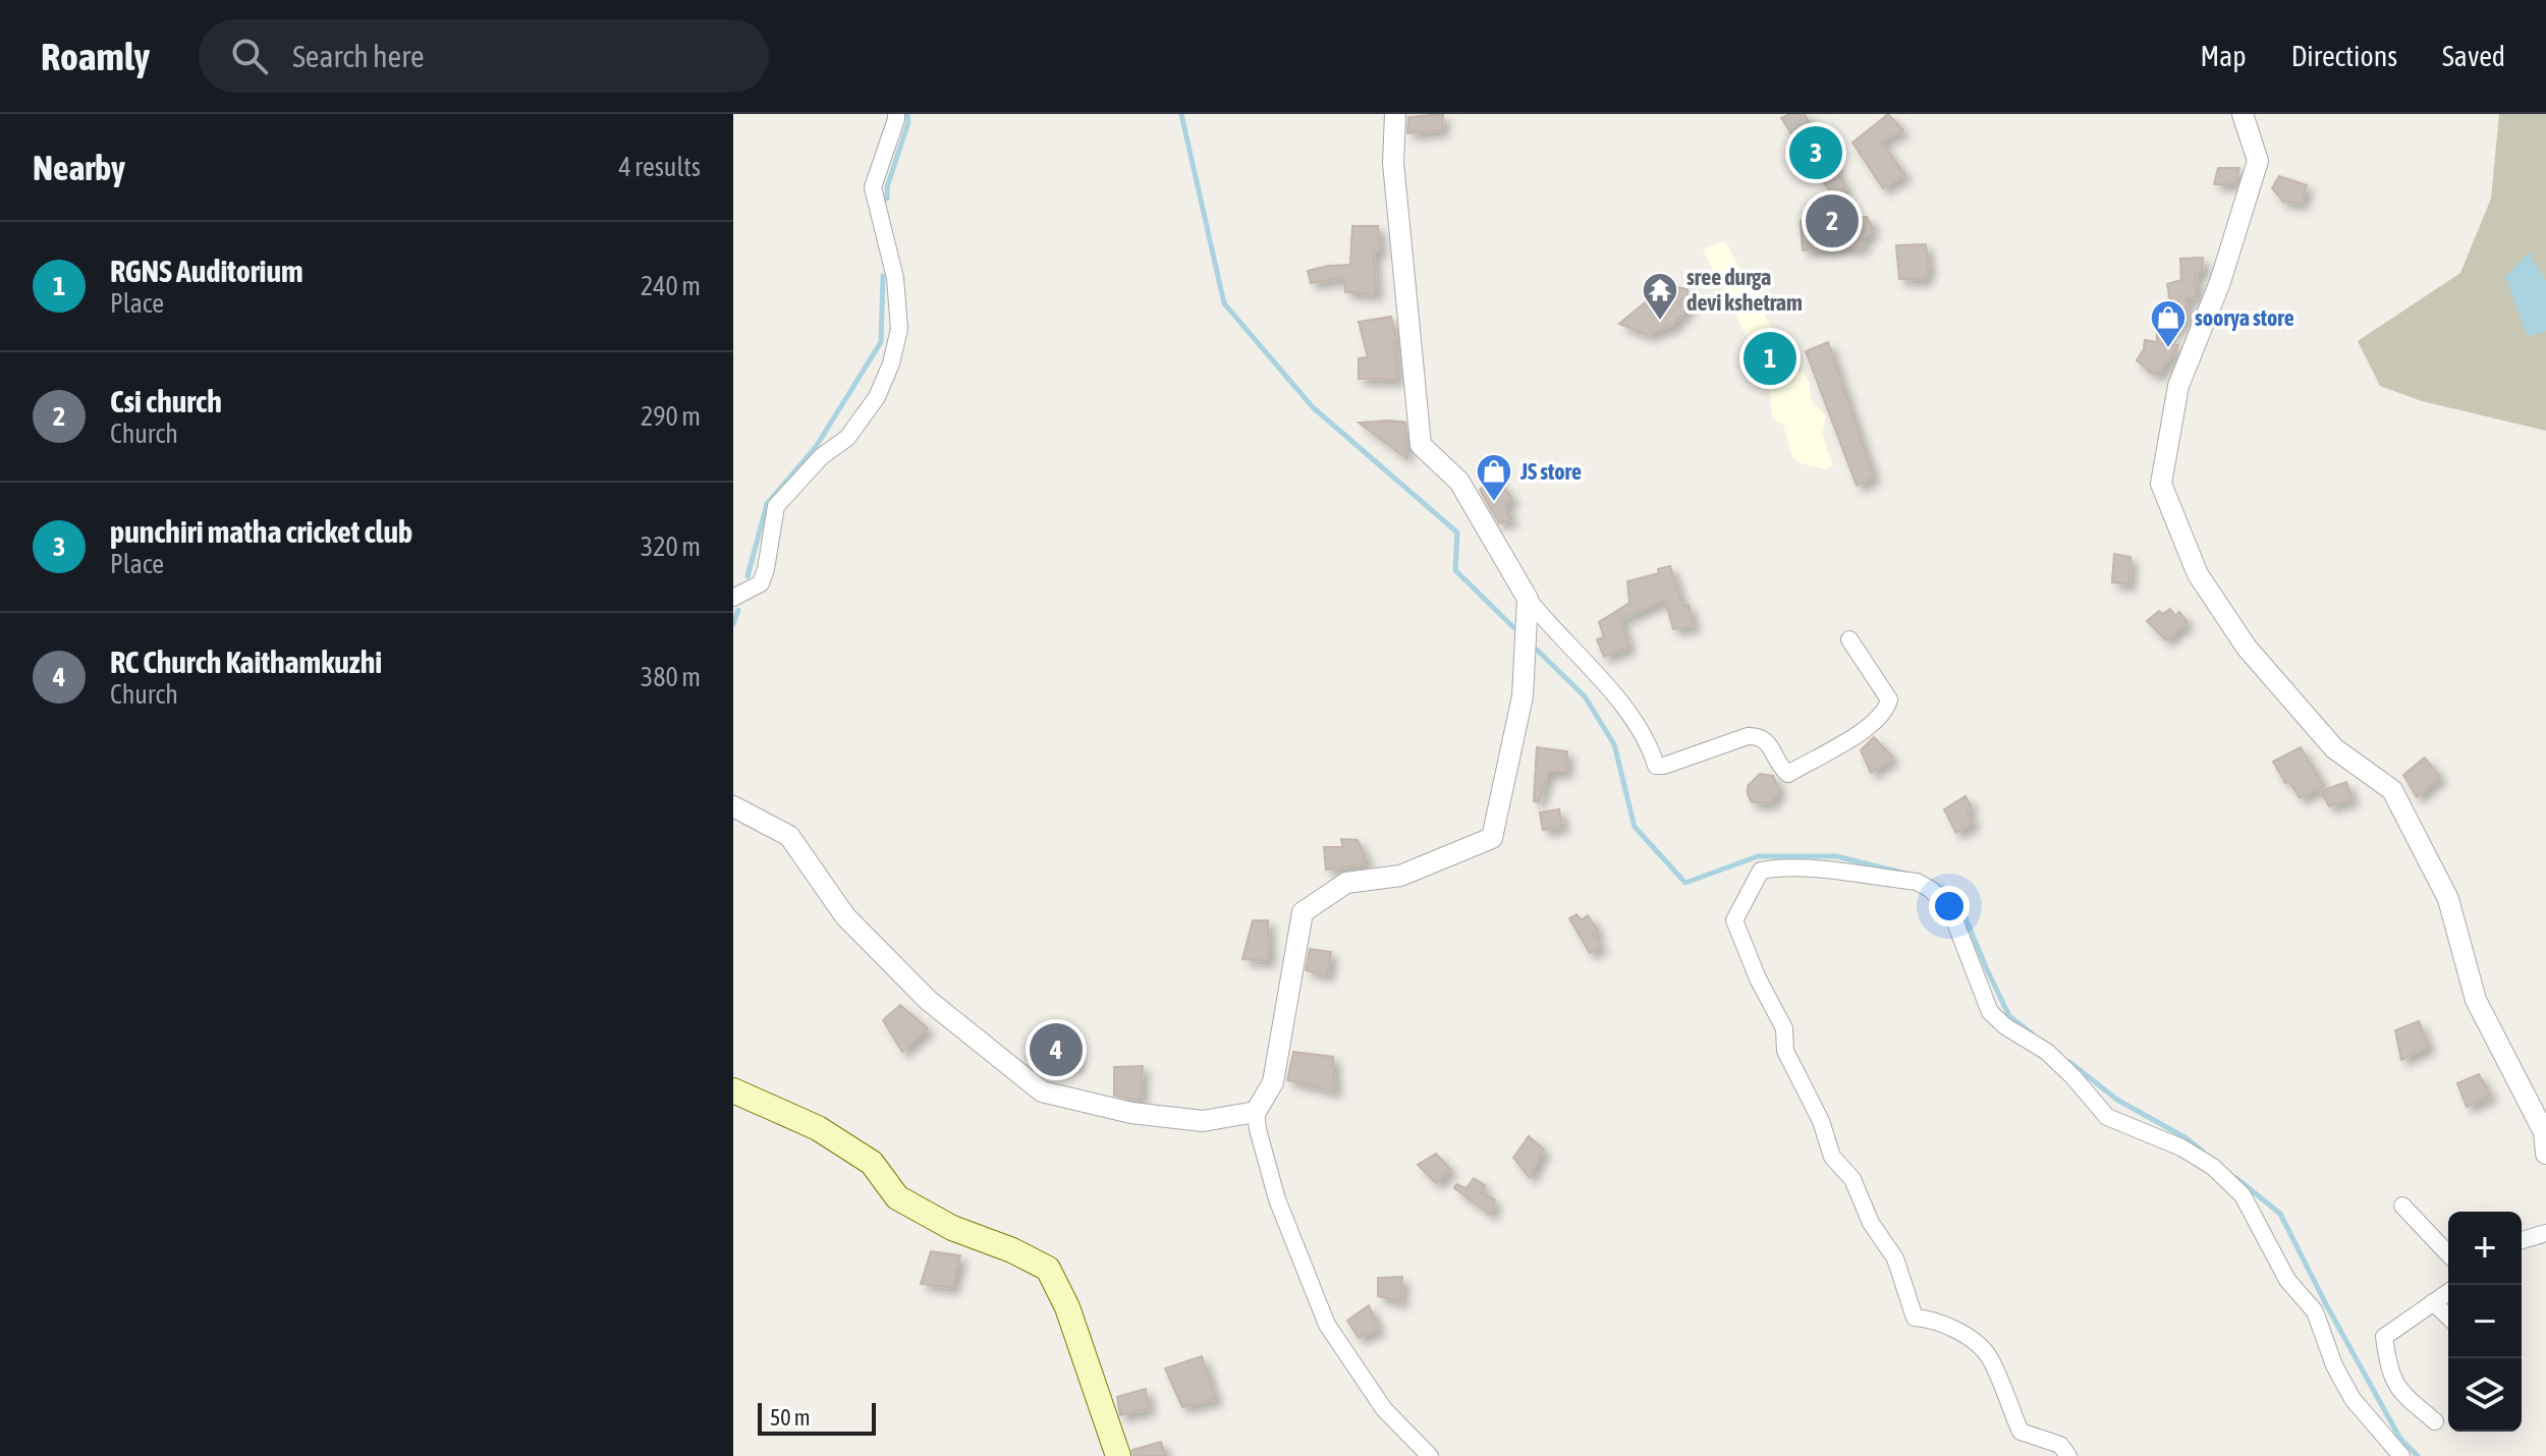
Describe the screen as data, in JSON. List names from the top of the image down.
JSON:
{
  "places": {
    "temple": ["sree durga devi kshetram"],
    "shop": ["soorya store", "JS store"]
  },
  "scale_bar": "50 m",
  "page": {
    "header": "Roamly",
    "search": "Search here",
    "nav": ["Map", "Directions", "Saved"],
    "heading": ["Nearby", "4 results"],
    "pins": [
      "3",
      "2",
      "1",
      "4"
    ],
    "list": [
      {
        "mark": "1",
        "name": "RGNS Auditorium",
        "note": "Place",
        "value": "240 m"
      },
      {
        "mark": "2",
        "name": "Csi church",
        "note": "Church",
        "value": "290 m"
      },
      {
        "mark": "3",
        "name": "punchiri matha cricket club",
        "note": "Place",
        "value": "320 m"
      },
      {
        "mark": "4",
        "name": "RC Church Kaithamkuzhi",
        "note": "Church",
        "value": "380 m"
      }
    ],
    "map_buttons": ["+", "−"],
    "scale": "50 m"
  }
}
